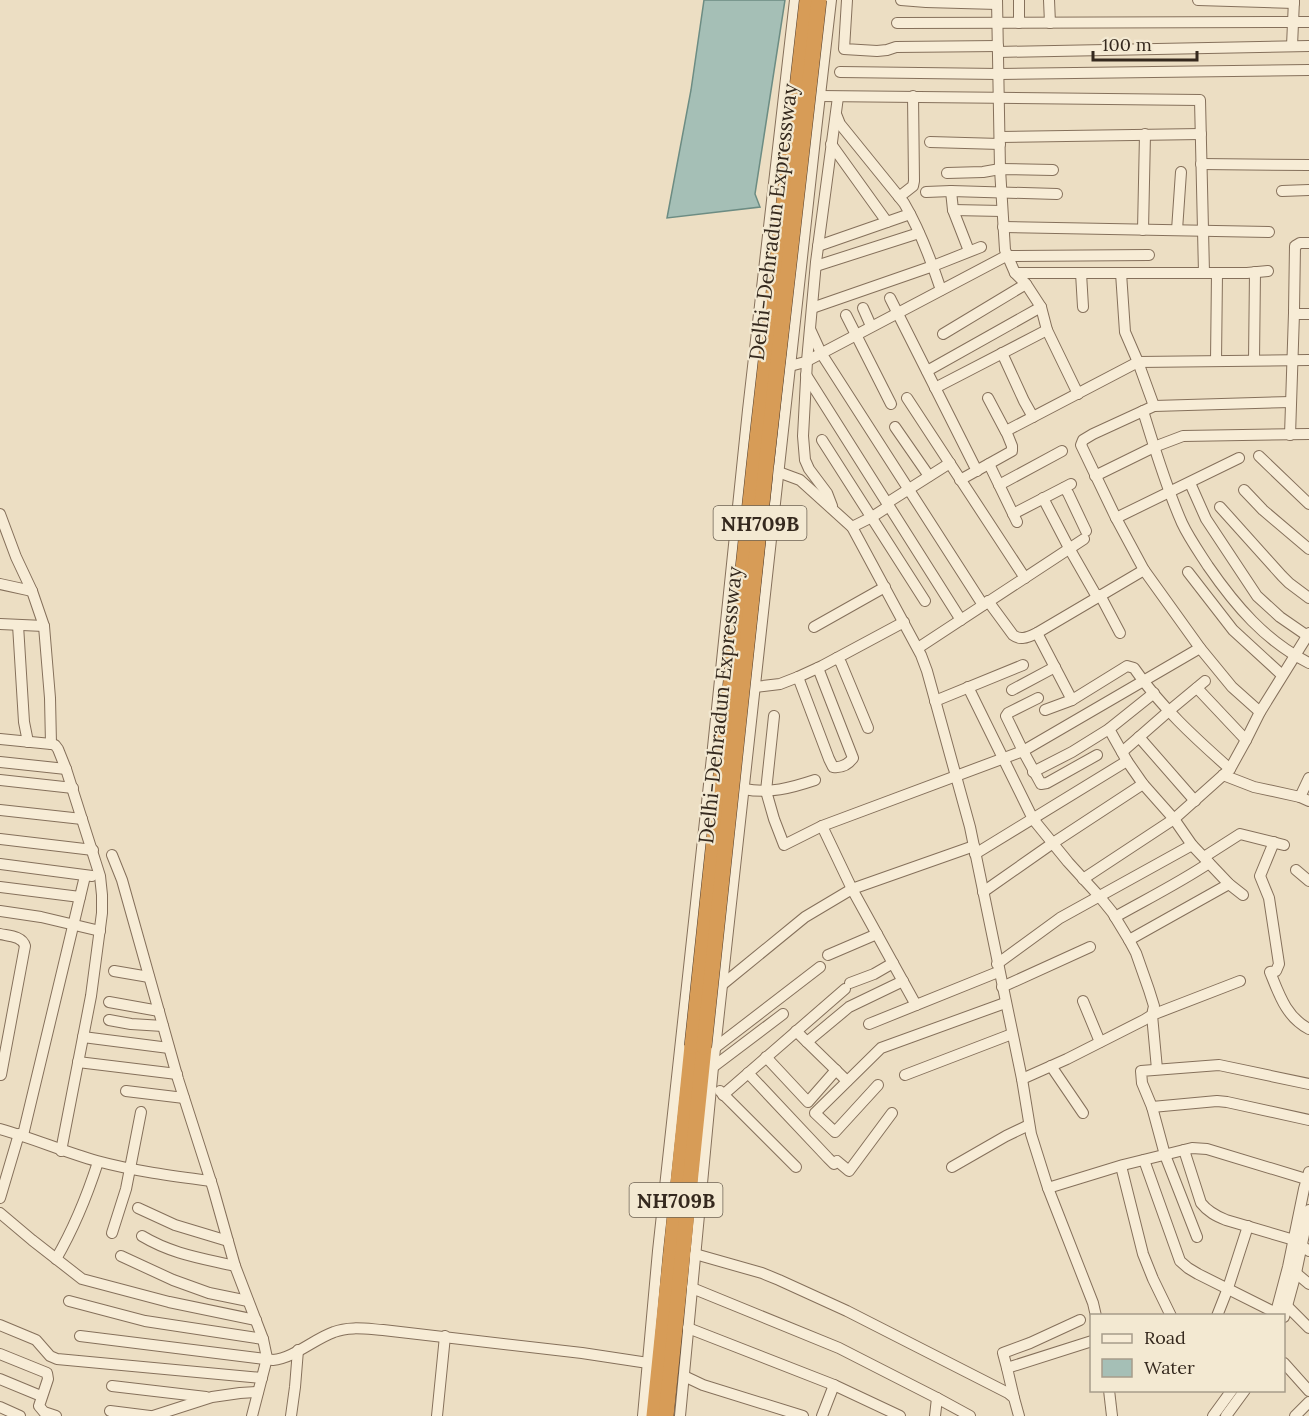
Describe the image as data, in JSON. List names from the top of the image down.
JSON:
{
  "streets": {
    "highway": ["Delhi-Dehradun Expressway", "NH709B"]
  },
  "legend": ["Road", "Water"],
  "scale_bar": "100 m"
}
